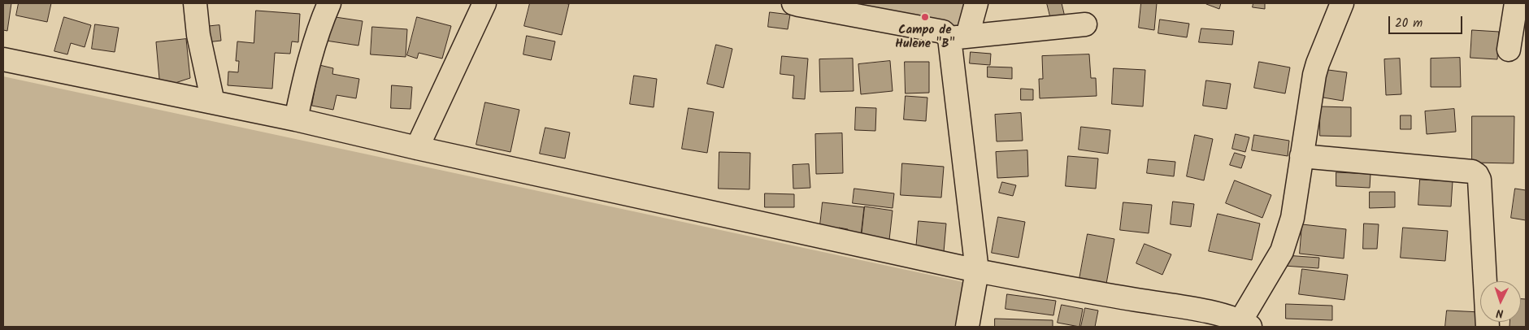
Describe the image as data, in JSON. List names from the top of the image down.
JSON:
{
  "places": ["Campo de Hulene \"B\""],
  "scale_bar": "20 m",
  "north": "bottom"
}
